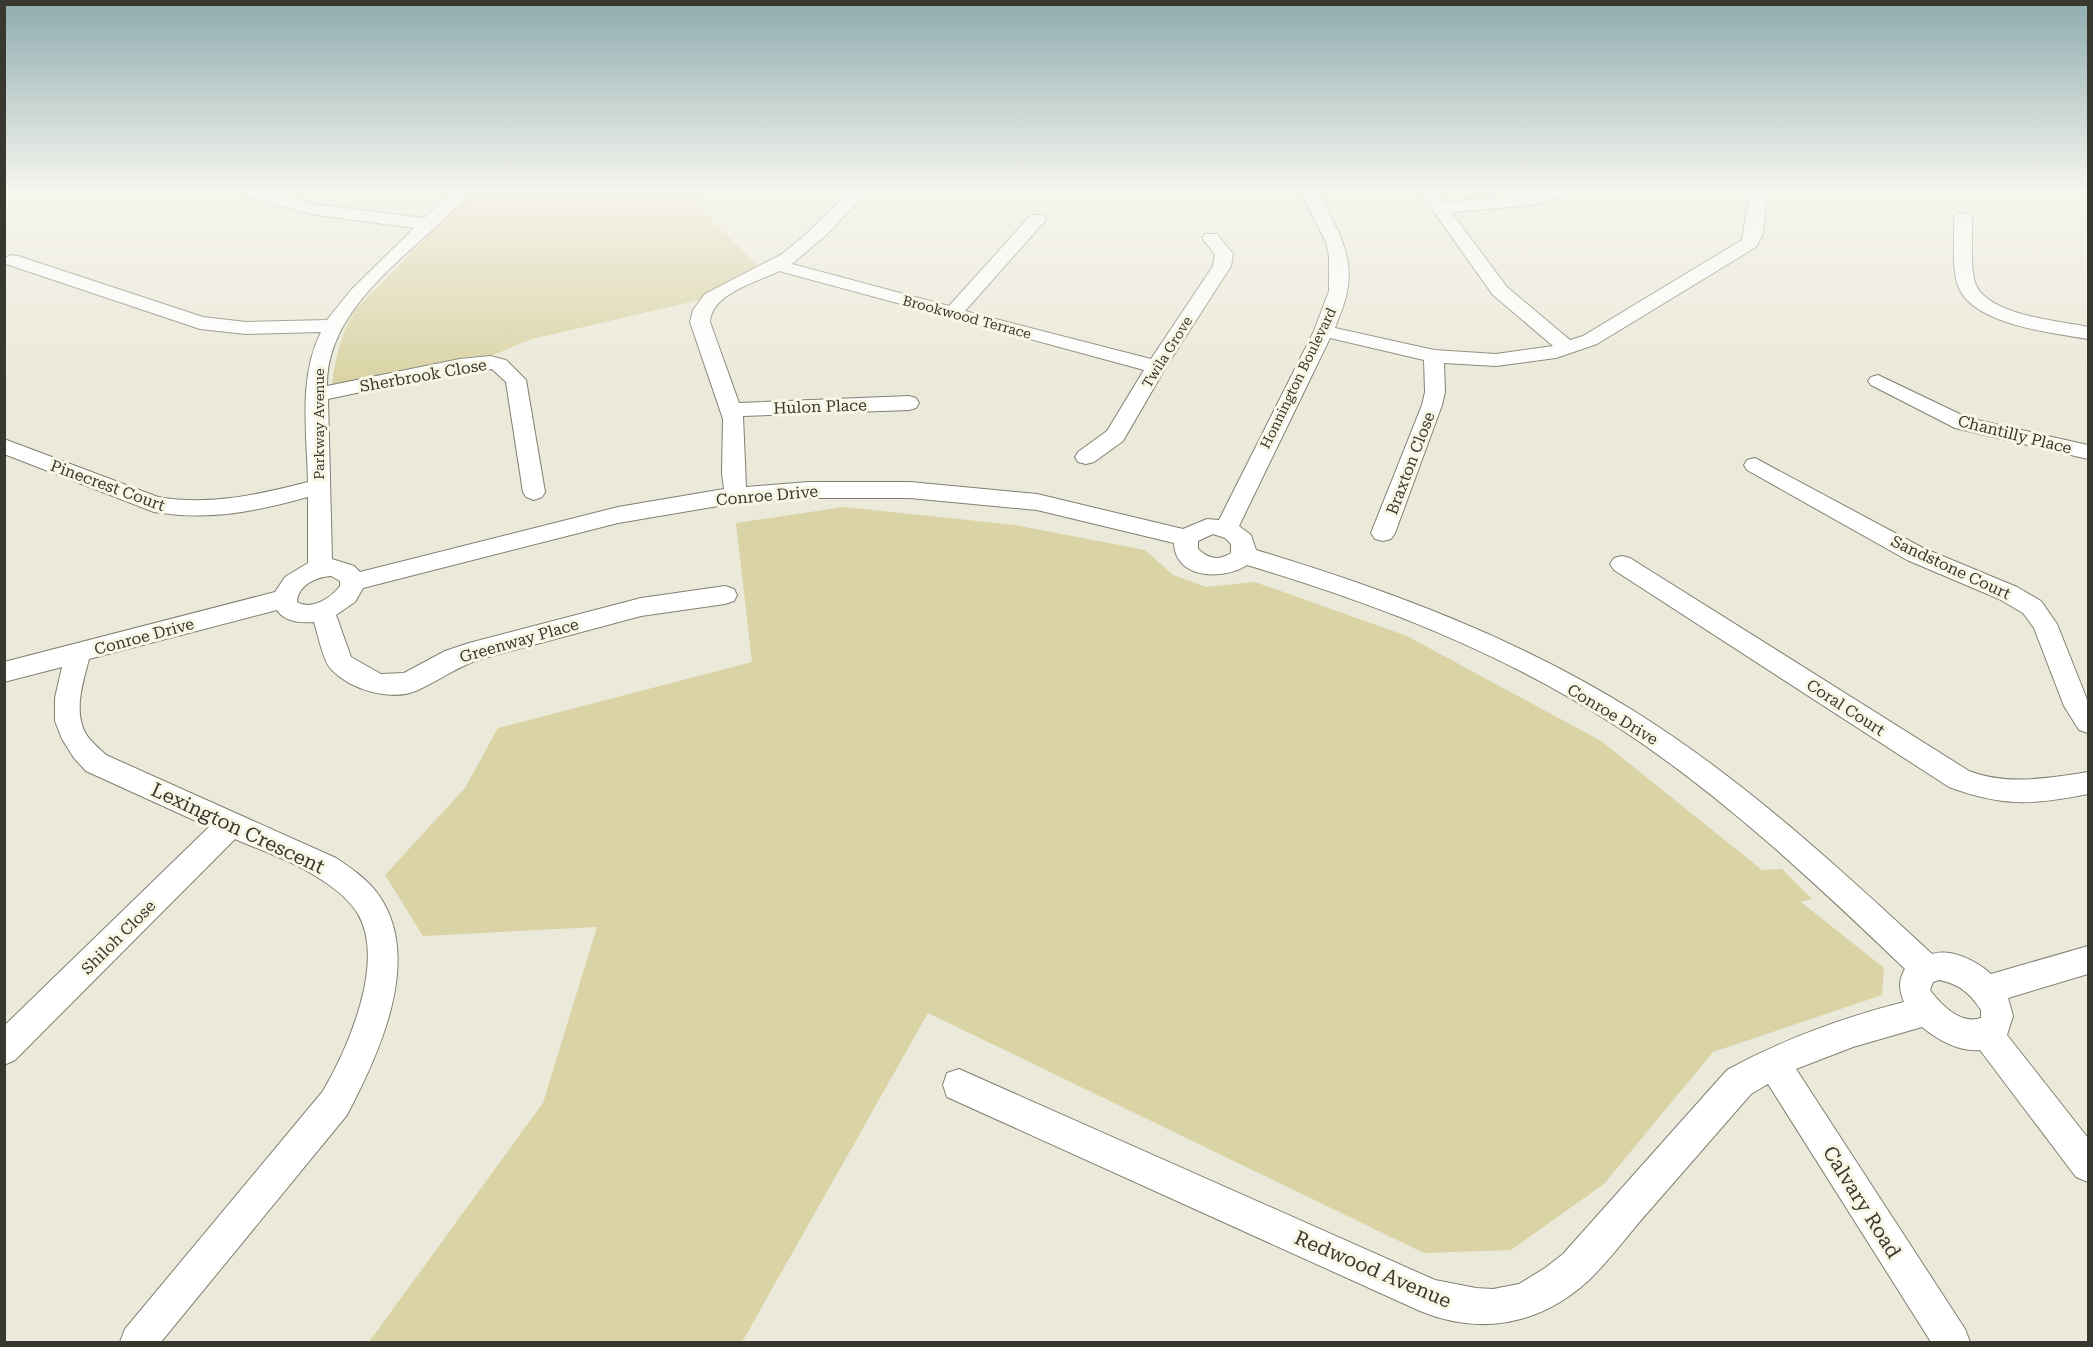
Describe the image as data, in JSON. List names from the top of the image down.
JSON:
{
  "streets": {
    "street": [
      "Brookwood Terrace",
      "Twila Grove",
      "Sherbrook Close",
      "Honnington Boulevard",
      "Hulon Place",
      "Parkway Avenue",
      "Chantilly Place",
      "Braxton Close",
      "Pinecrest Court",
      "Conroe Drive",
      "Sandstone Court",
      "Greenway Place",
      "Coral Court",
      "Lexington Crescent",
      "Shiloh Close",
      "Calvary Road",
      "Redwood Avenue"
    ]
  },
  "crossings": [
    ["Brookwood Terrace", "Twila Grove"],
    ["Sherbrook Close", "Parkway Avenue"],
    ["Honnington Boulevard", "Conroe Drive"],
    ["Parkway Avenue", "Pinecrest Court"],
    ["Parkway Avenue", "Conroe Drive"],
    ["Parkway Avenue", "Greenway Place"],
    ["Conroe Drive", "Greenway Place"],
    ["Conroe Drive", "Lexington Crescent"],
    ["Conroe Drive", "Redwood Avenue"],
    ["Lexington Crescent", "Shiloh Close"],
    ["Calvary Road", "Redwood Avenue"]
  ]
}
